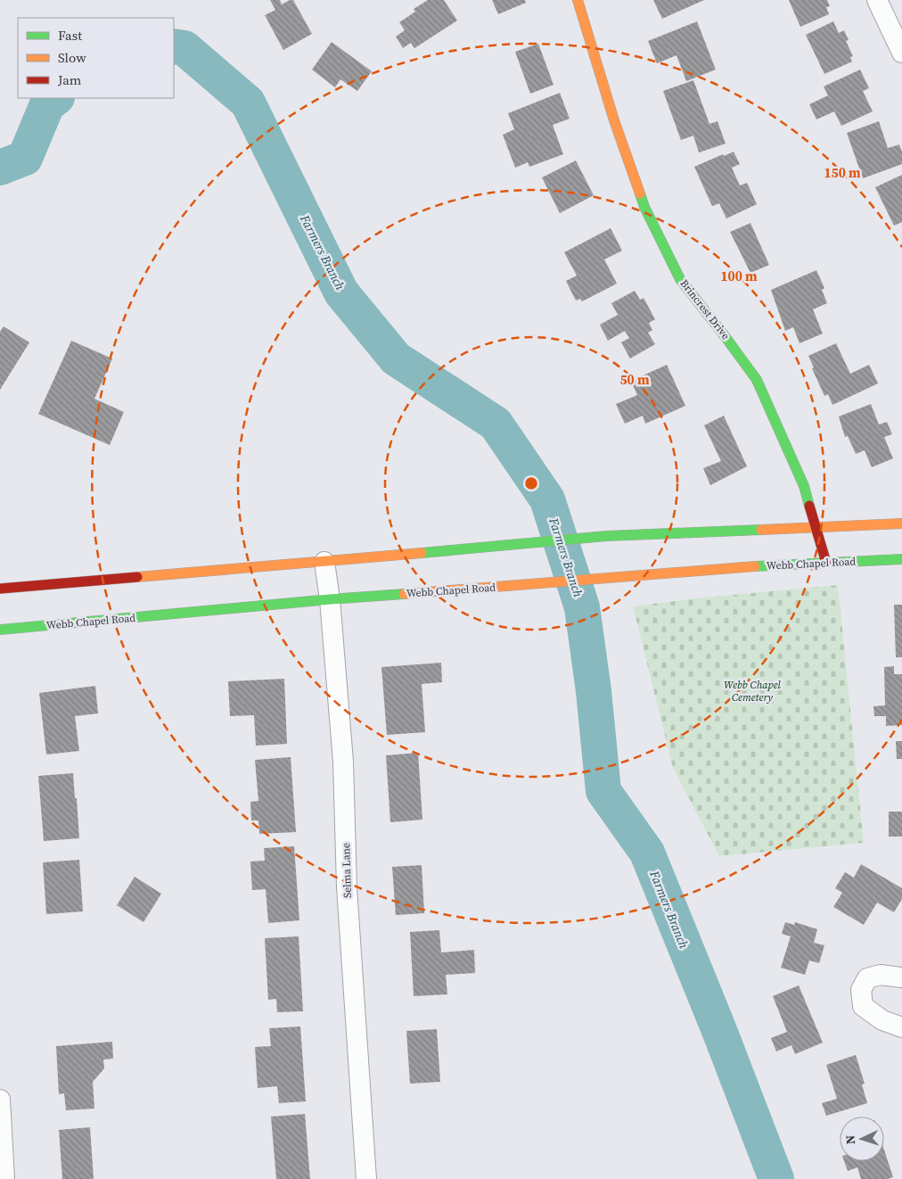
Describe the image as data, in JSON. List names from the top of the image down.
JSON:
{
  "streets": {
    "main road": ["Brincrest Drive", "Webb Chapel Road"],
    "street": ["Selma Lane"]
  },
  "crossings": [
    ["Brincrest Drive", "Webb Chapel Road"],
    ["Webb Chapel Road", "Selma Lane"]
  ],
  "water": ["Farmers Branch"],
  "parks": ["Webb Chapel Cemetery"],
  "legend": ["Fast", "Slow", "Jam"],
  "north": "left",
  "rings": ["150 m", "100 m", "50 m"]
}
